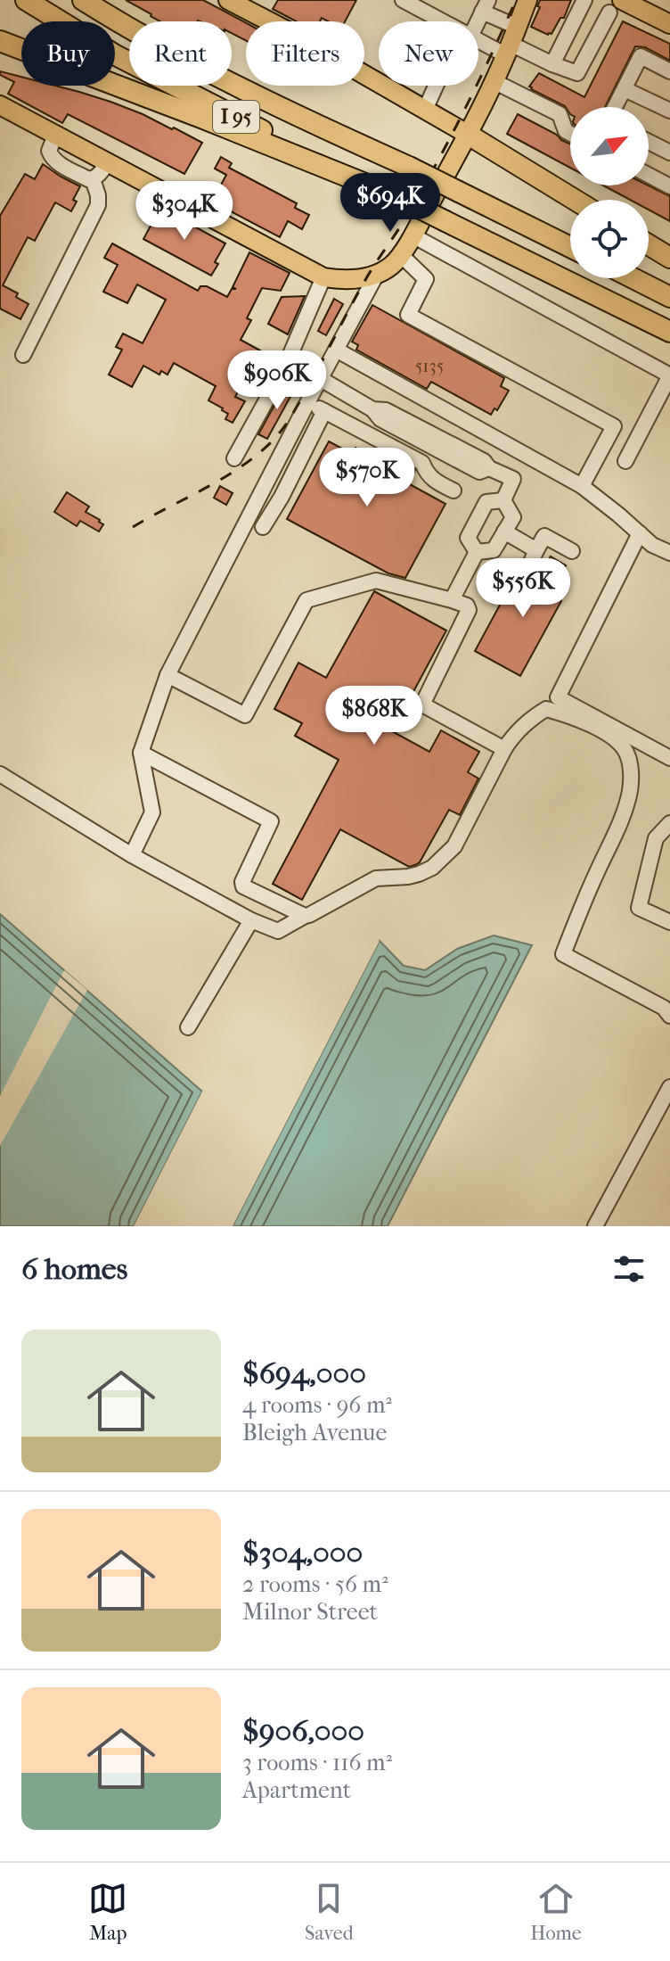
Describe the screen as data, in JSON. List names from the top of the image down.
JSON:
{
  "streets": {
    "highway": ["I 95"]
  },
  "house_numbers": ["5135"],
  "north": "top right",
  "page": {
    "chip": [
      "Buy",
      "Rent",
      "Filters",
      "New"
    ],
    "price": [
      "$694K",
      "$304K",
      "$906K",
      "$570K",
      "$556K",
      "$868K"
    ],
    "heading": "6 homes",
    "list": [
      {
        "name": "$694,000",
        "note": "4 rooms · 96 m² · Bleigh Avenue"
      },
      {
        "name": "$304,000",
        "note": "2 rooms · 56 m² · Milnor Street"
      },
      {
        "name": "$906,000",
        "note": "3 rooms · 116 m² · Apartment"
      }
    ],
    "tabs": ["Map", "Saved", "Home"]
  }
}
